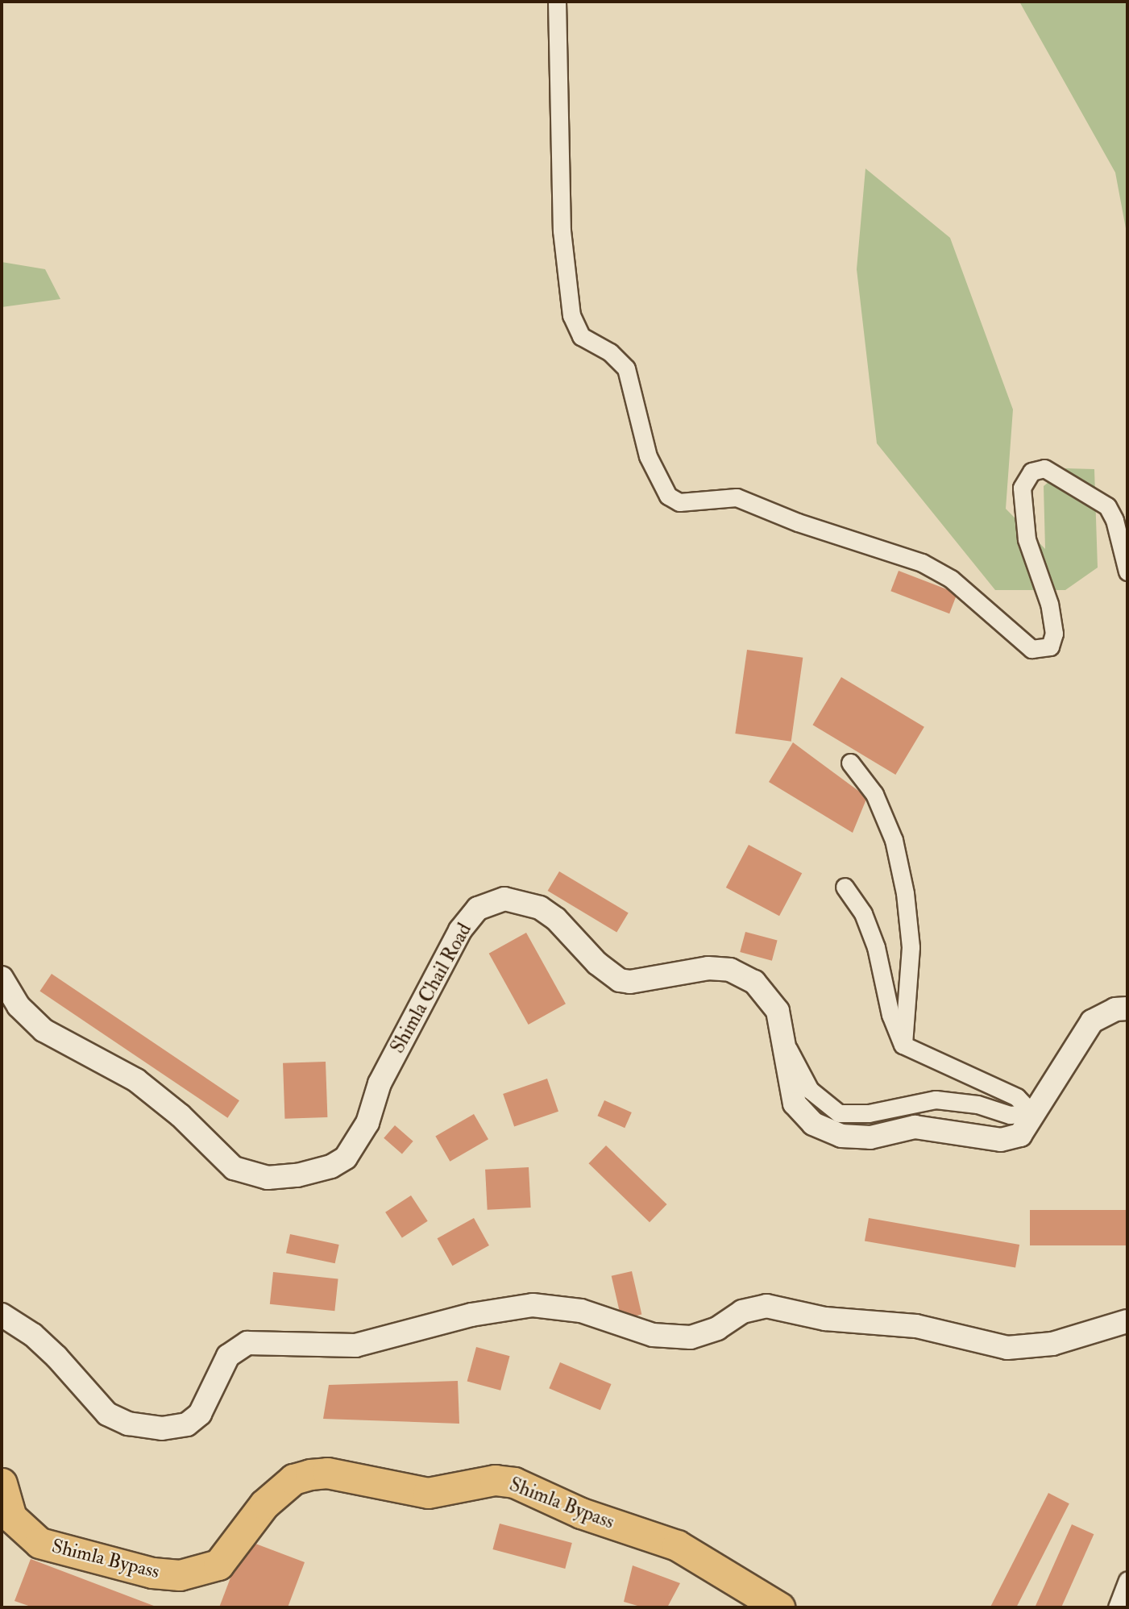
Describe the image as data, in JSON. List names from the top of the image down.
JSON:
{
  "streets": {
    "highway": ["Shimla Bypass"],
    "main road": ["Shimla Chail Road"]
  }
}
